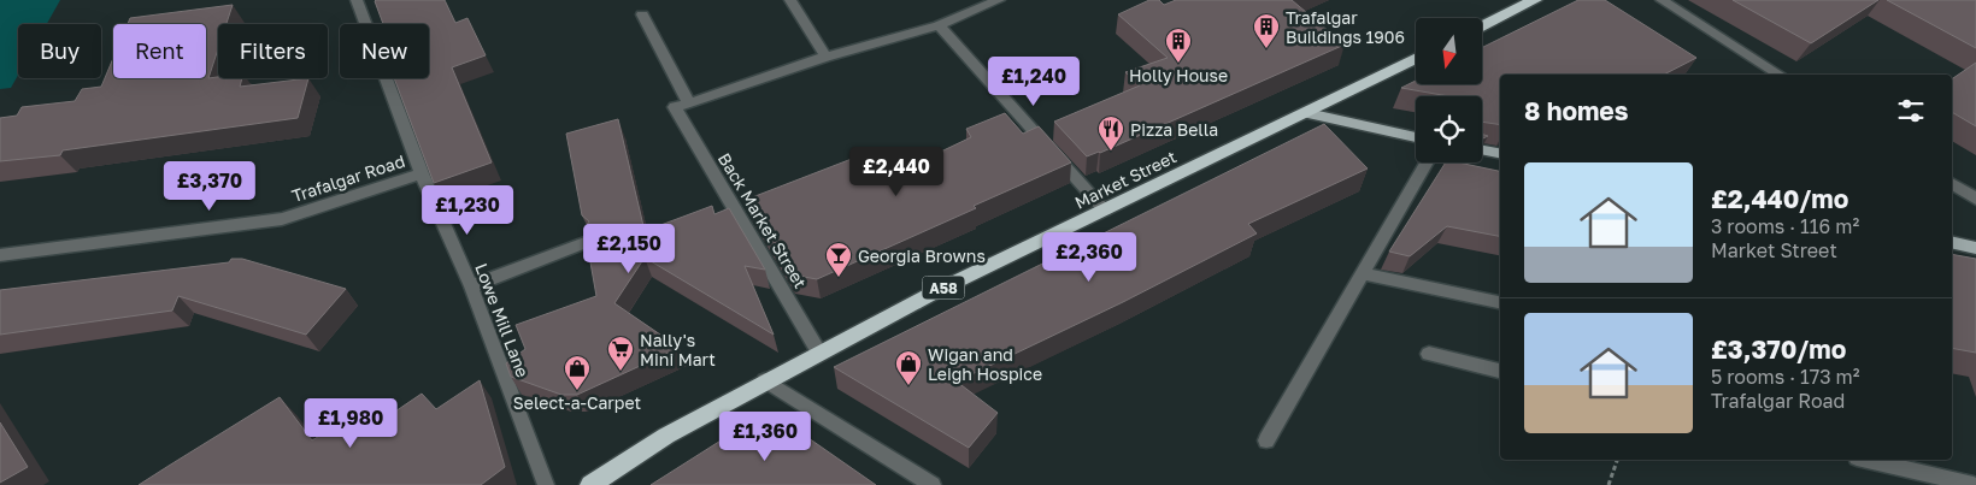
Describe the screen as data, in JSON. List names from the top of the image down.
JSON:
{
  "streets": {
    "highway": ["Market Street", "A58"],
    "street": ["Trafalgar Road", "Back Market Street", "Lowe Mill Lane"]
  },
  "crossings": [
    ["Trafalgar Road", "Lowe Mill Lane"],
    ["Market Street", "Back Market Street"]
  ],
  "places": {
    "building": ["Trafalgar Buildings 1906", "Holly House"],
    "restaurant": ["Pizza Bella"],
    "bar": ["Georgia Browns"],
    "supermarket": ["Nally's Mini Mart"],
    "shop": ["Wigan and Leigh Hospice", "Select-a-Carpet"]
  },
  "north": "bottom",
  "page": {
    "chip": [
      "Buy",
      "Rent",
      "Filters",
      "New"
    ],
    "price": [
      "£1,240",
      "£2,440",
      "£3,370",
      "£1,230",
      "£2,150",
      "£2,360",
      "£1,980",
      "£1,360"
    ],
    "heading": "8 homes",
    "list": [
      {
        "name": "£2,440/mo",
        "note": "3 rooms · 116 m² · Market Street"
      },
      {
        "name": "£3,370/mo",
        "note": "5 rooms · 173 m² · Trafalgar Road"
      }
    ]
  }
}
